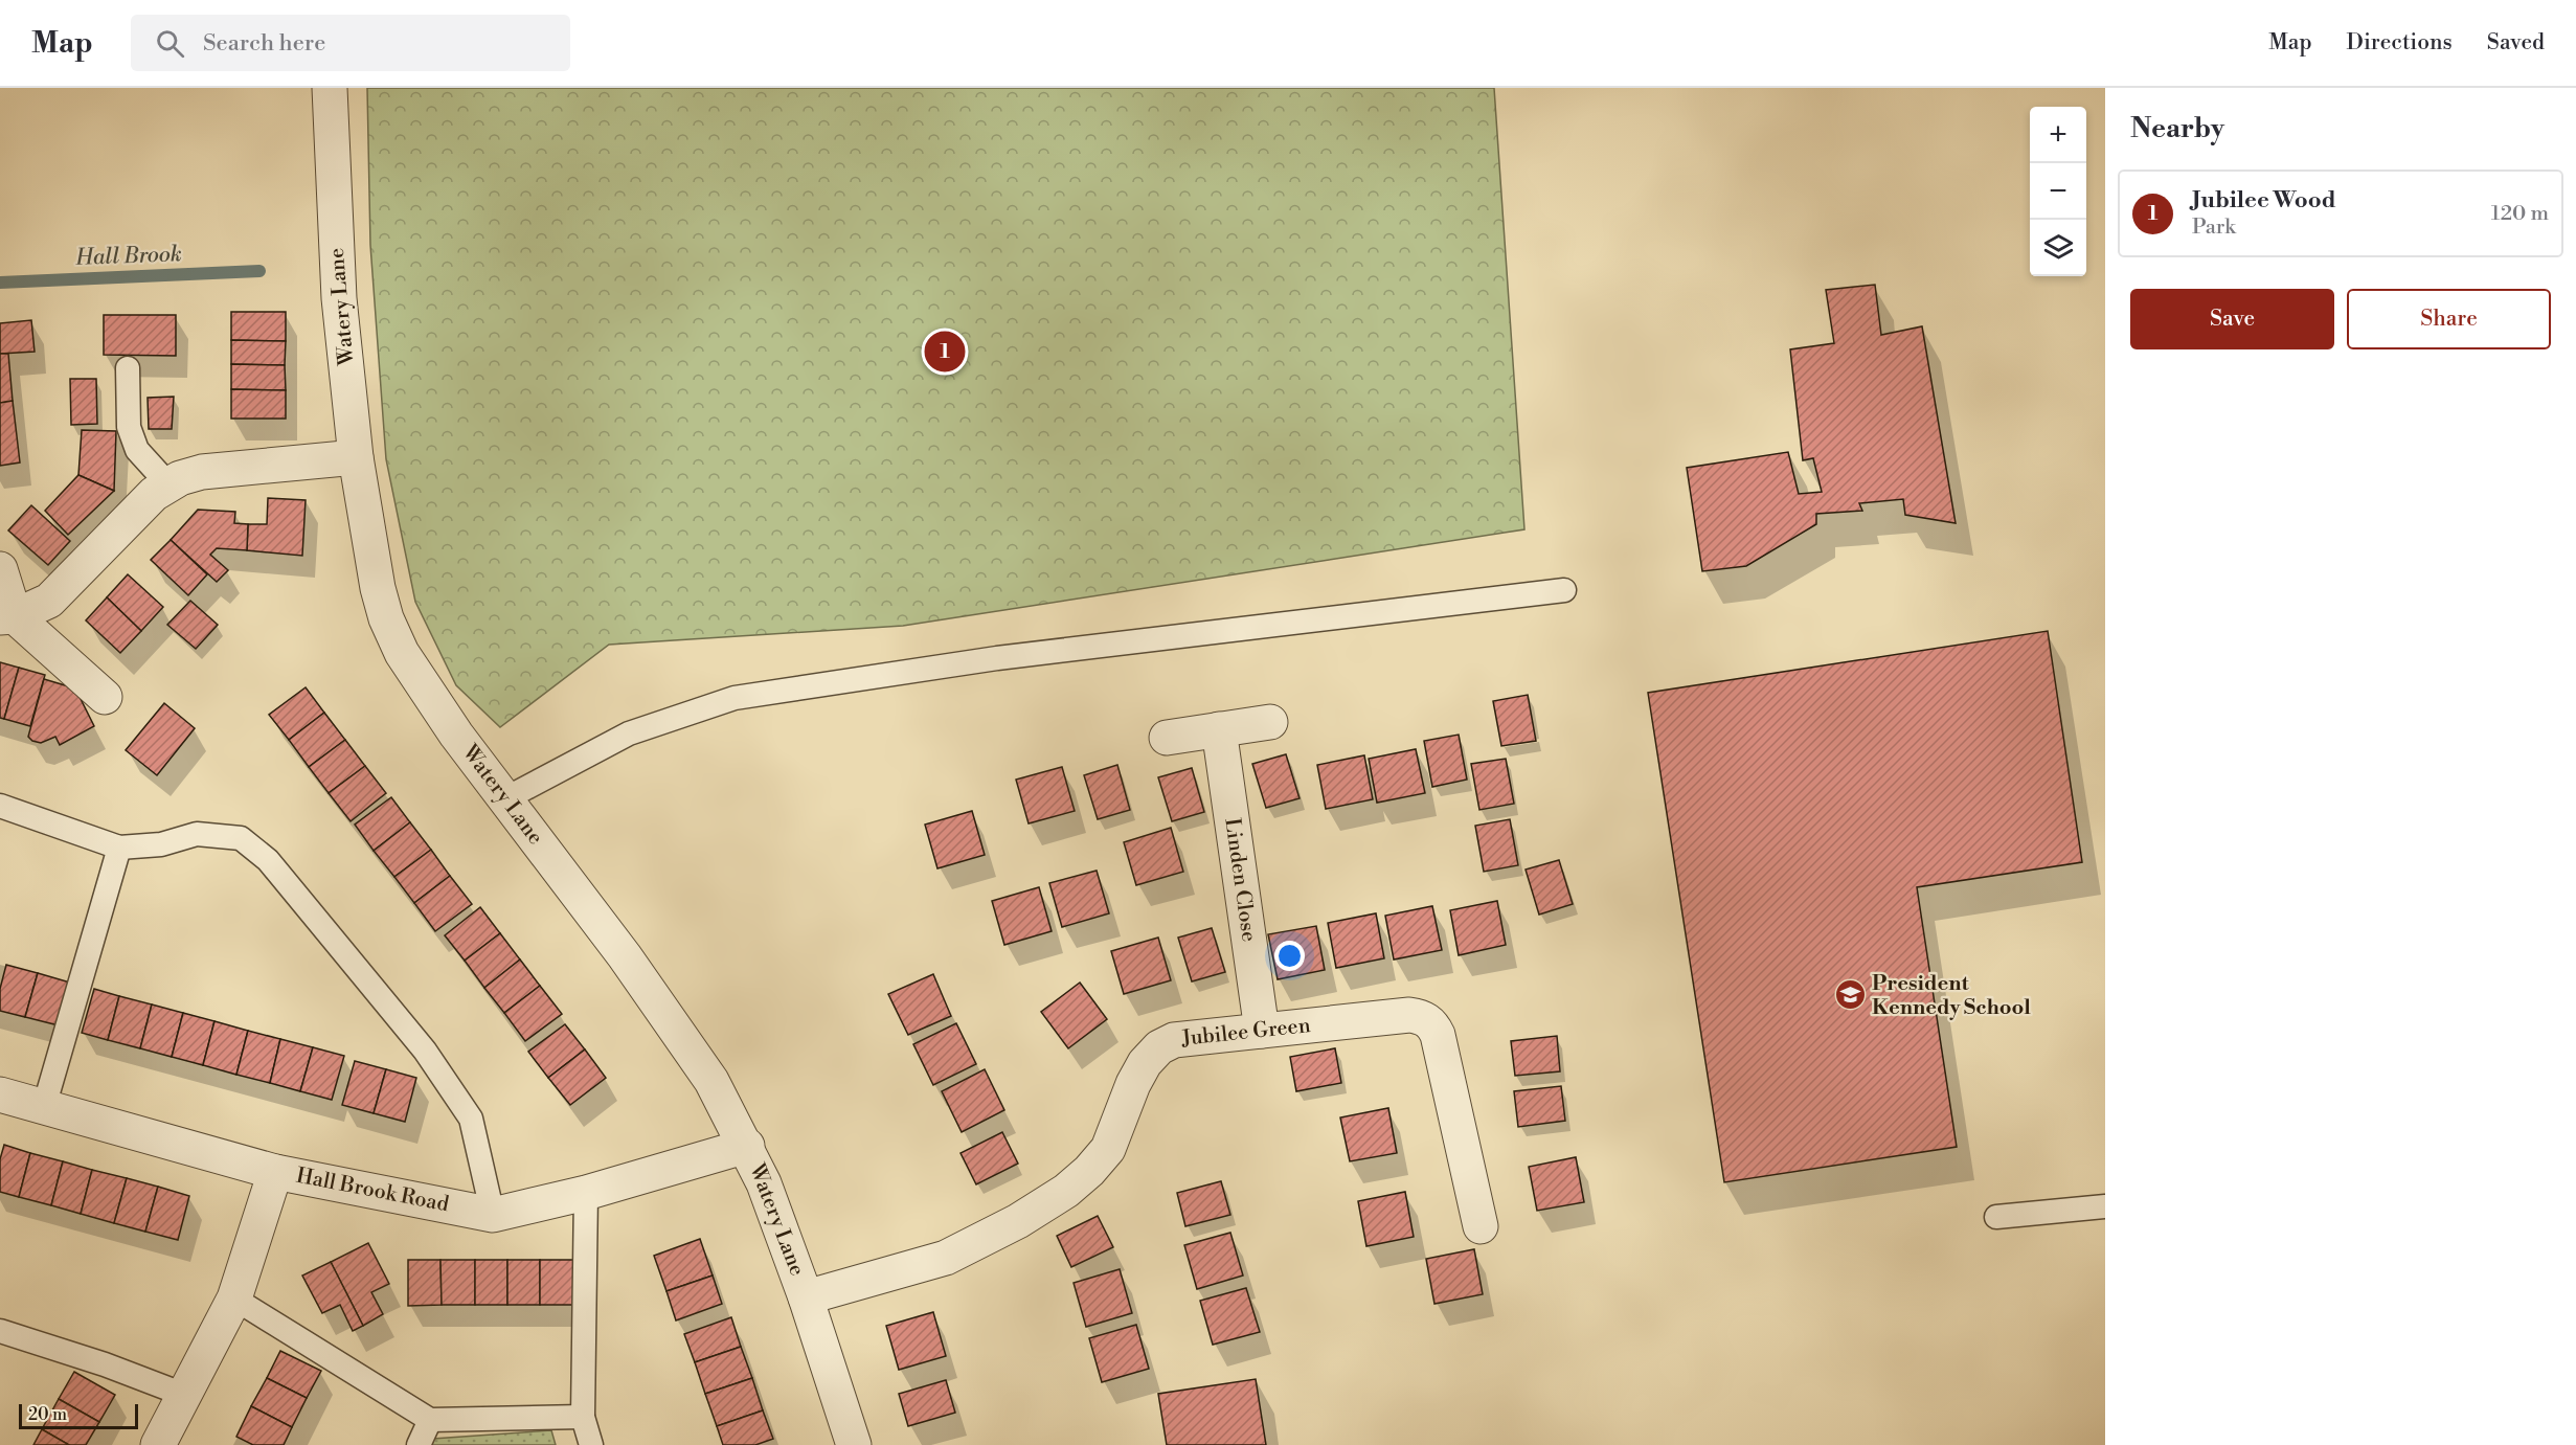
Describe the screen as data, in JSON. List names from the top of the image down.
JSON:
{
  "streets": {
    "street": [
      "Watery Lane",
      "Linden Close",
      "Jubilee Green",
      "Hall Brook Road"
    ]
  },
  "crossings": [
    ["Watery Lane", "Jubilee Green"],
    ["Watery Lane", "Hall Brook Road"],
    ["Linden Close", "Jubilee Green"]
  ],
  "water": ["Hall Brook"],
  "places": {
    "school or university": ["President Kennedy School"]
  },
  "scale_bar": "20 m",
  "page": {
    "header": "Map",
    "search": "Search here",
    "nav": ["Map", "Directions", "Saved"],
    "heading": "Nearby",
    "map_buttons": ["+", "−"],
    "list": [
      {
        "mark": "1",
        "name": "Jubilee Wood",
        "note": "Park",
        "value": "120 m"
      }
    ],
    "buttons": ["Save", "Share"],
    "pins": "1",
    "scale": "20 m"
  }
}
